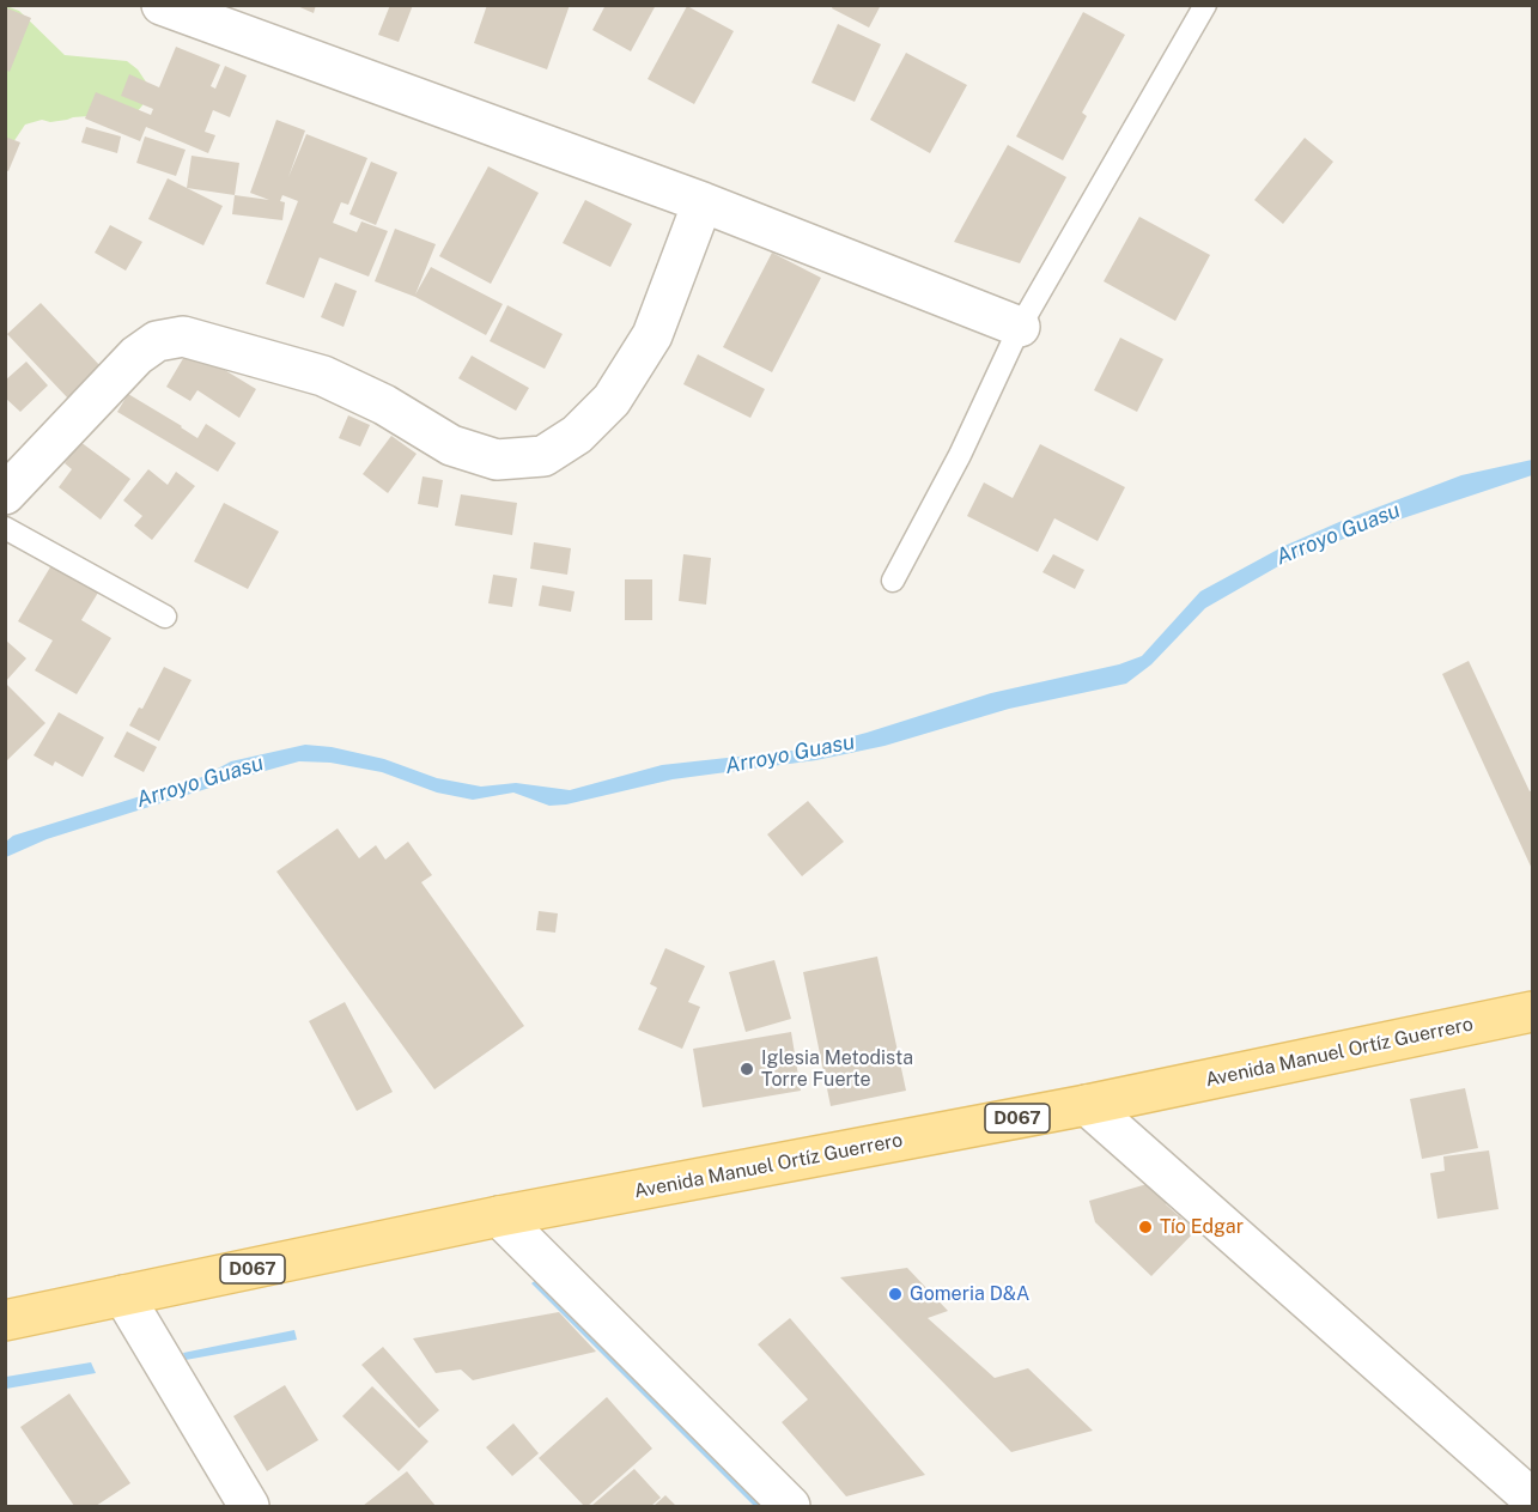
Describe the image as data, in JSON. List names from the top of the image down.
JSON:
{
  "streets": {
    "main road": ["Avenida Manuel Ortíz Guerrero", "D067"]
  },
  "water": ["Arroyo Guasu"],
  "places": ["Iglesia Metodista Torre Fuerte", "Tío Edgar", "Gomeria D&A"]
}
